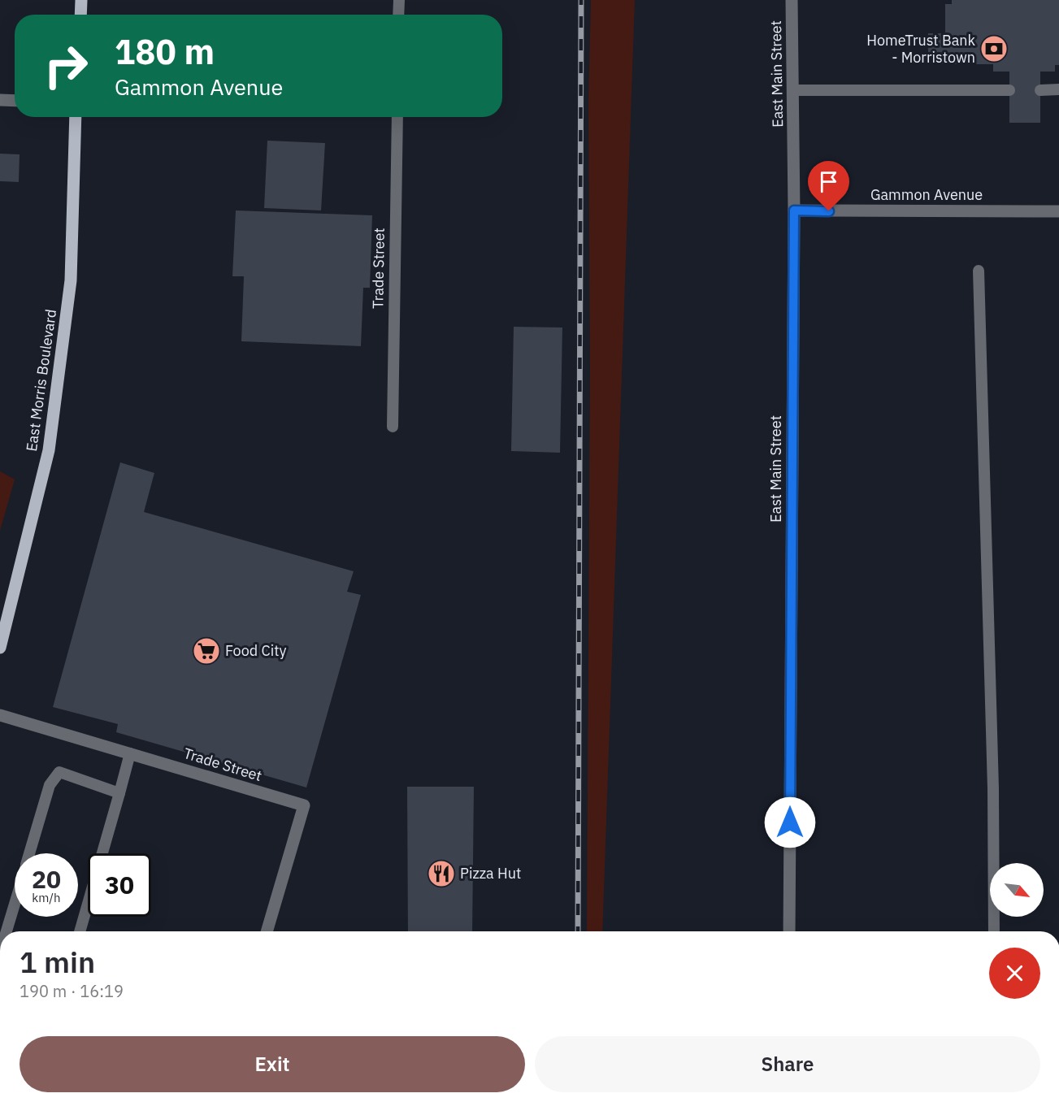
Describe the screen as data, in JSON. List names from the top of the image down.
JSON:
{
  "streets": {
    "main road": ["East Morris Boulevard"],
    "street": ["East Main Street", "Gammon Avenue", "Trade Street"]
  },
  "crossings": [
    ["East Main Street", "Gammon Avenue"]
  ],
  "places": {
    "bank": ["HomeTrust Bank - Morristown"],
    "supermarket": ["Food City"],
    "restaurant": ["Pizza Hut"]
  },
  "north": "bottom right",
  "page": {
    "turn": ["180 m", "Gammon Avenue"],
    "speed": "20 km/h",
    "limit": "30",
    "heading": ["1 min", "190 m · 16:19"],
    "buttons": ["Exit", "Share"]
  }
}
